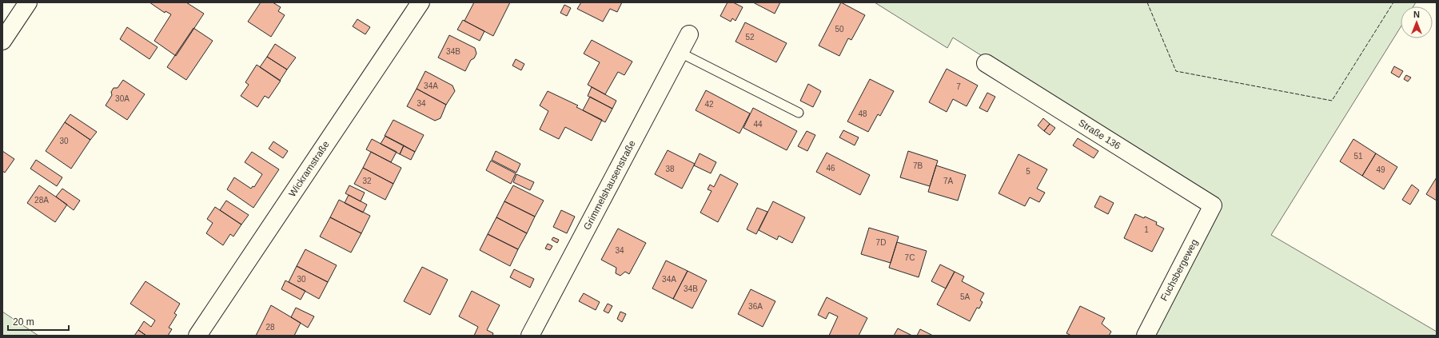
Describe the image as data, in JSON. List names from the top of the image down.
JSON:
{
  "streets": {
    "street": [
      "Straße 136",
      "Wickramstraße",
      "Grimmelshausenstraße",
      "Fuchsbergeweg"
    ]
  },
  "crossings": [
    ["Straße 136", "Fuchsbergeweg"]
  ],
  "house_numbers": [
    "50",
    "52",
    "34B",
    "34A",
    "7",
    "30A",
    "34",
    "42",
    "48",
    "44",
    "30",
    "51",
    "7B",
    "46",
    "38",
    "49",
    "5",
    "32",
    "7A",
    "28A",
    "1",
    "7D",
    "34",
    "7C",
    "30",
    "34A",
    "34B",
    "5A",
    "36A",
    "28"
  ],
  "scale_bar": "20 m",
  "north": "top"
}
